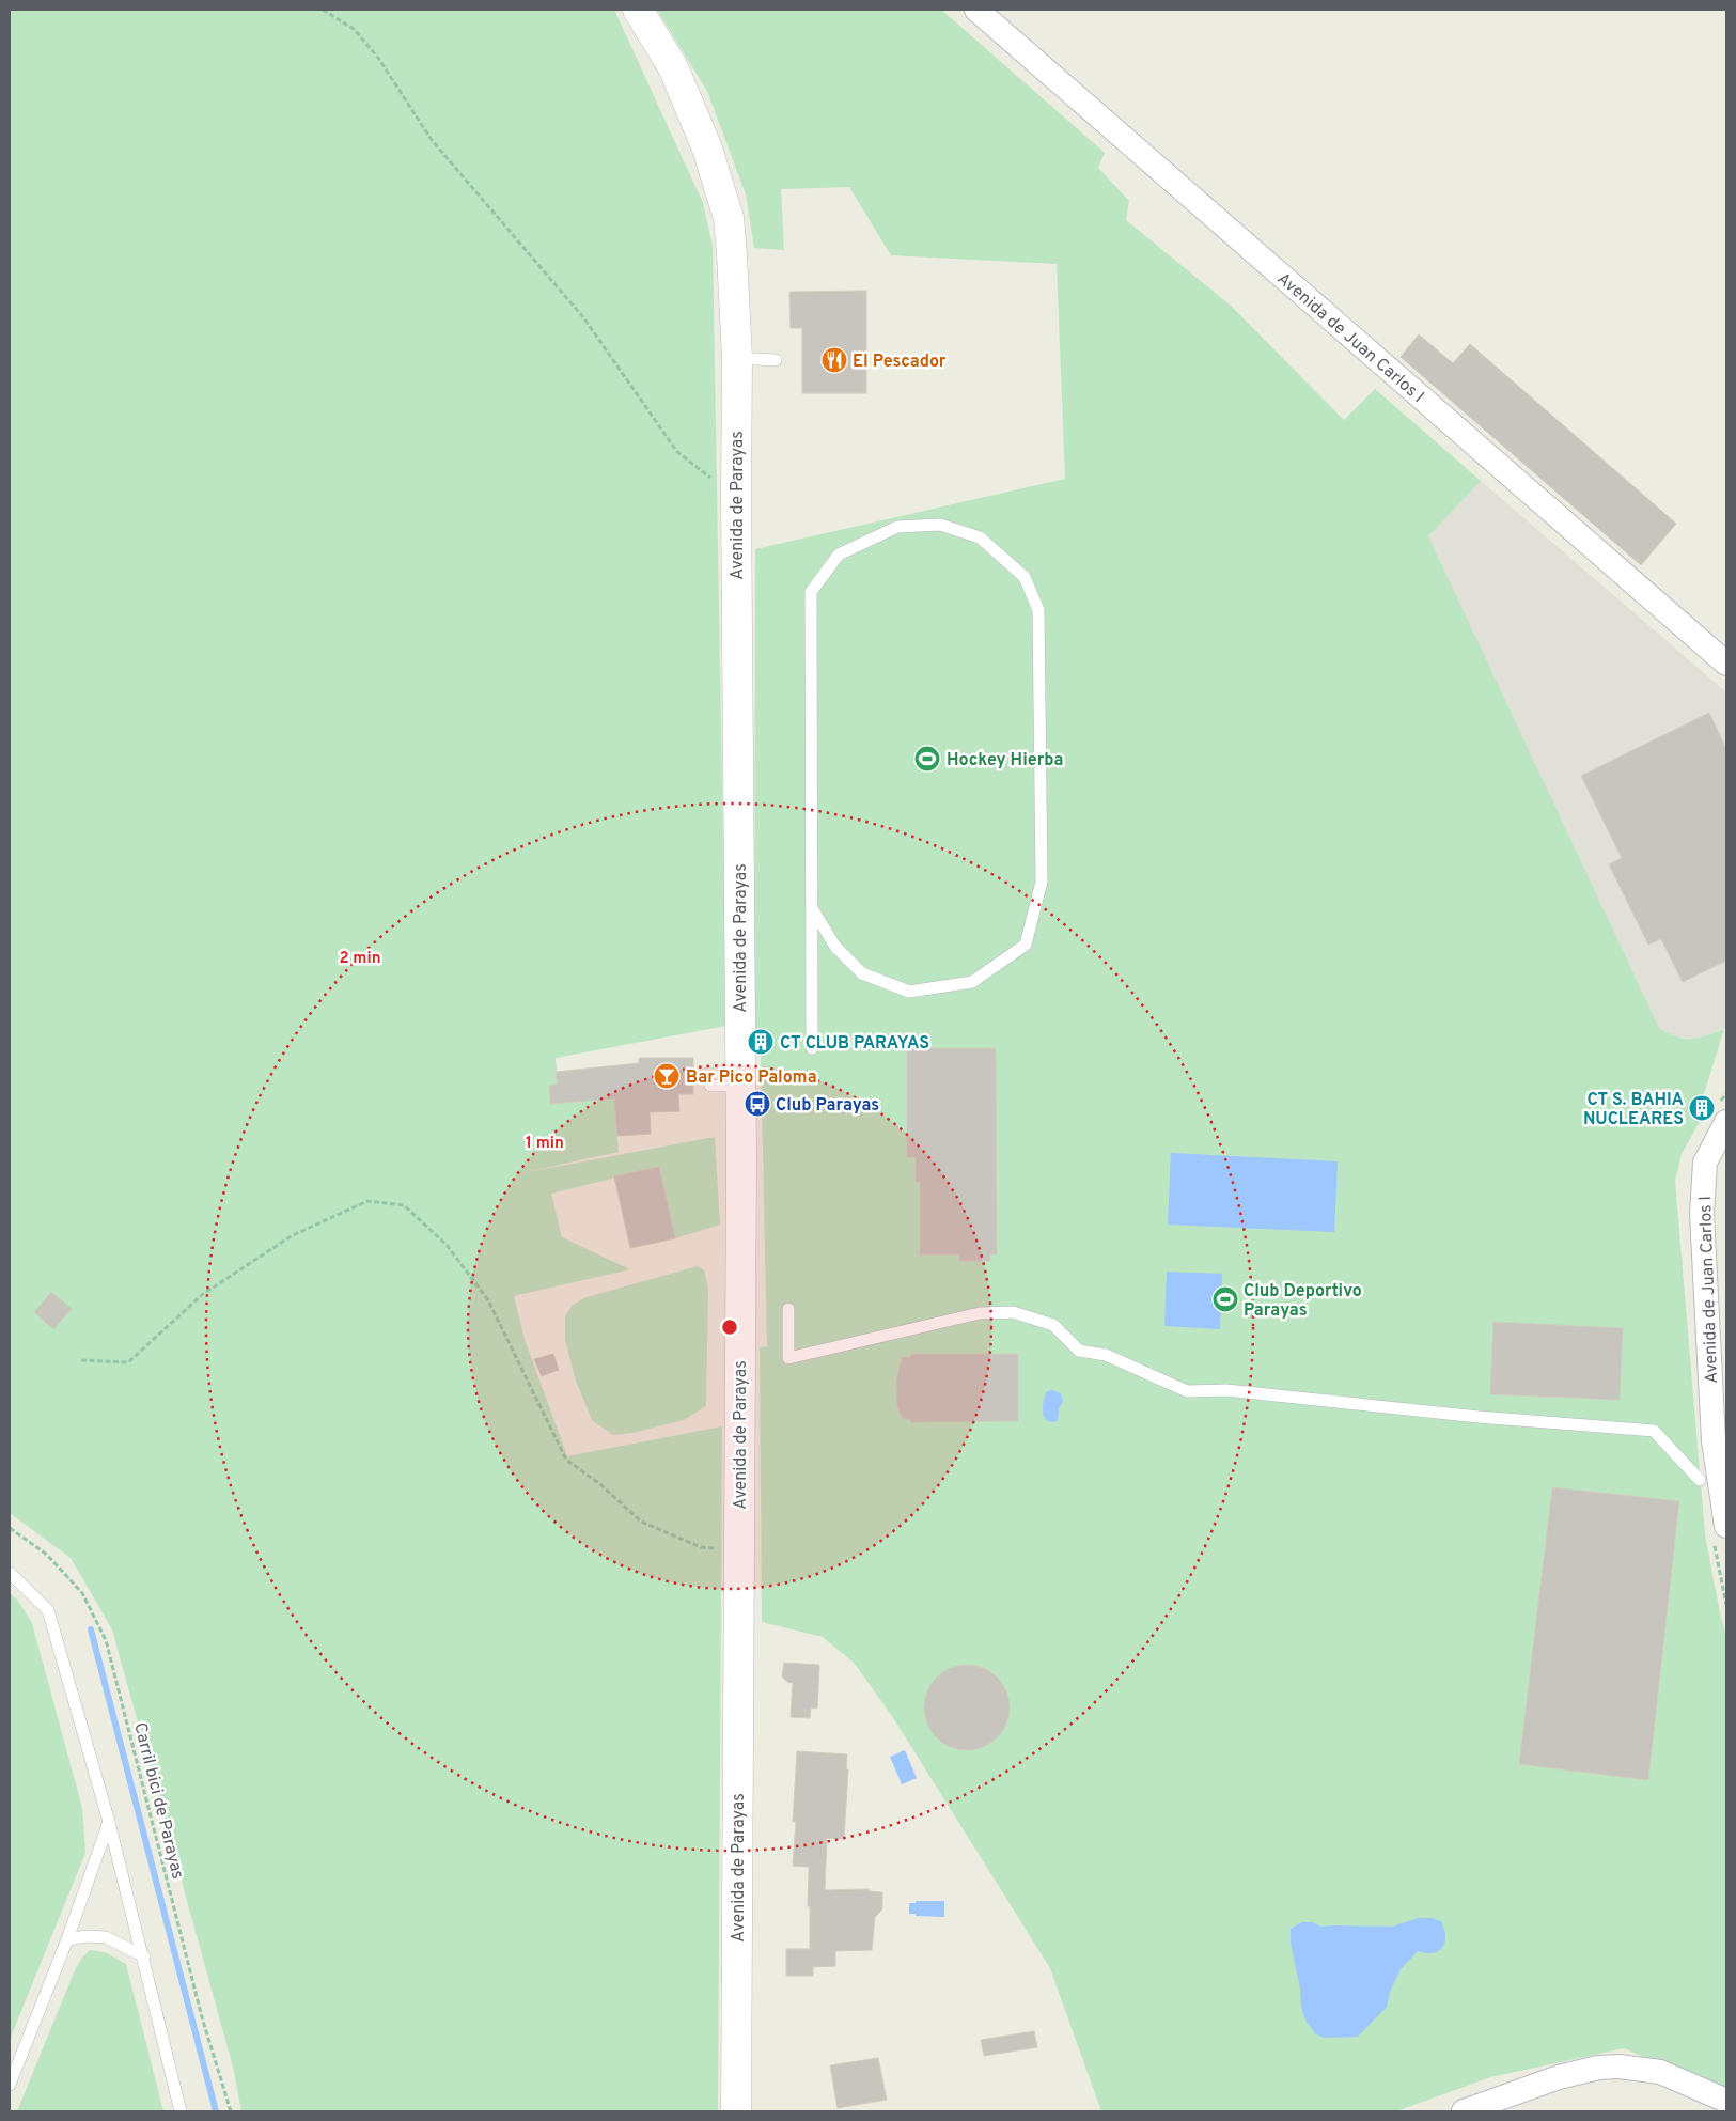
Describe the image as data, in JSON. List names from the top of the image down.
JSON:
{
  "streets": {
    "street": ["Avenida de Juan Carlos I", "Avenida de Parayas"],
    "path": ["Carril bici de Parayas"]
  },
  "places": {
    "restaurant": ["El Pescador"],
    "sports": ["Hockey Hierba", "Club Deportivo Parayas"],
    "building": ["CT CLUB PARAYAS", "CT S. BAHIA NUCLEARES"],
    "bar": ["Bar Pico Paloma"],
    "bus stop": ["Club Parayas"]
  },
  "rings": ["2 min", "1 min"]
}
